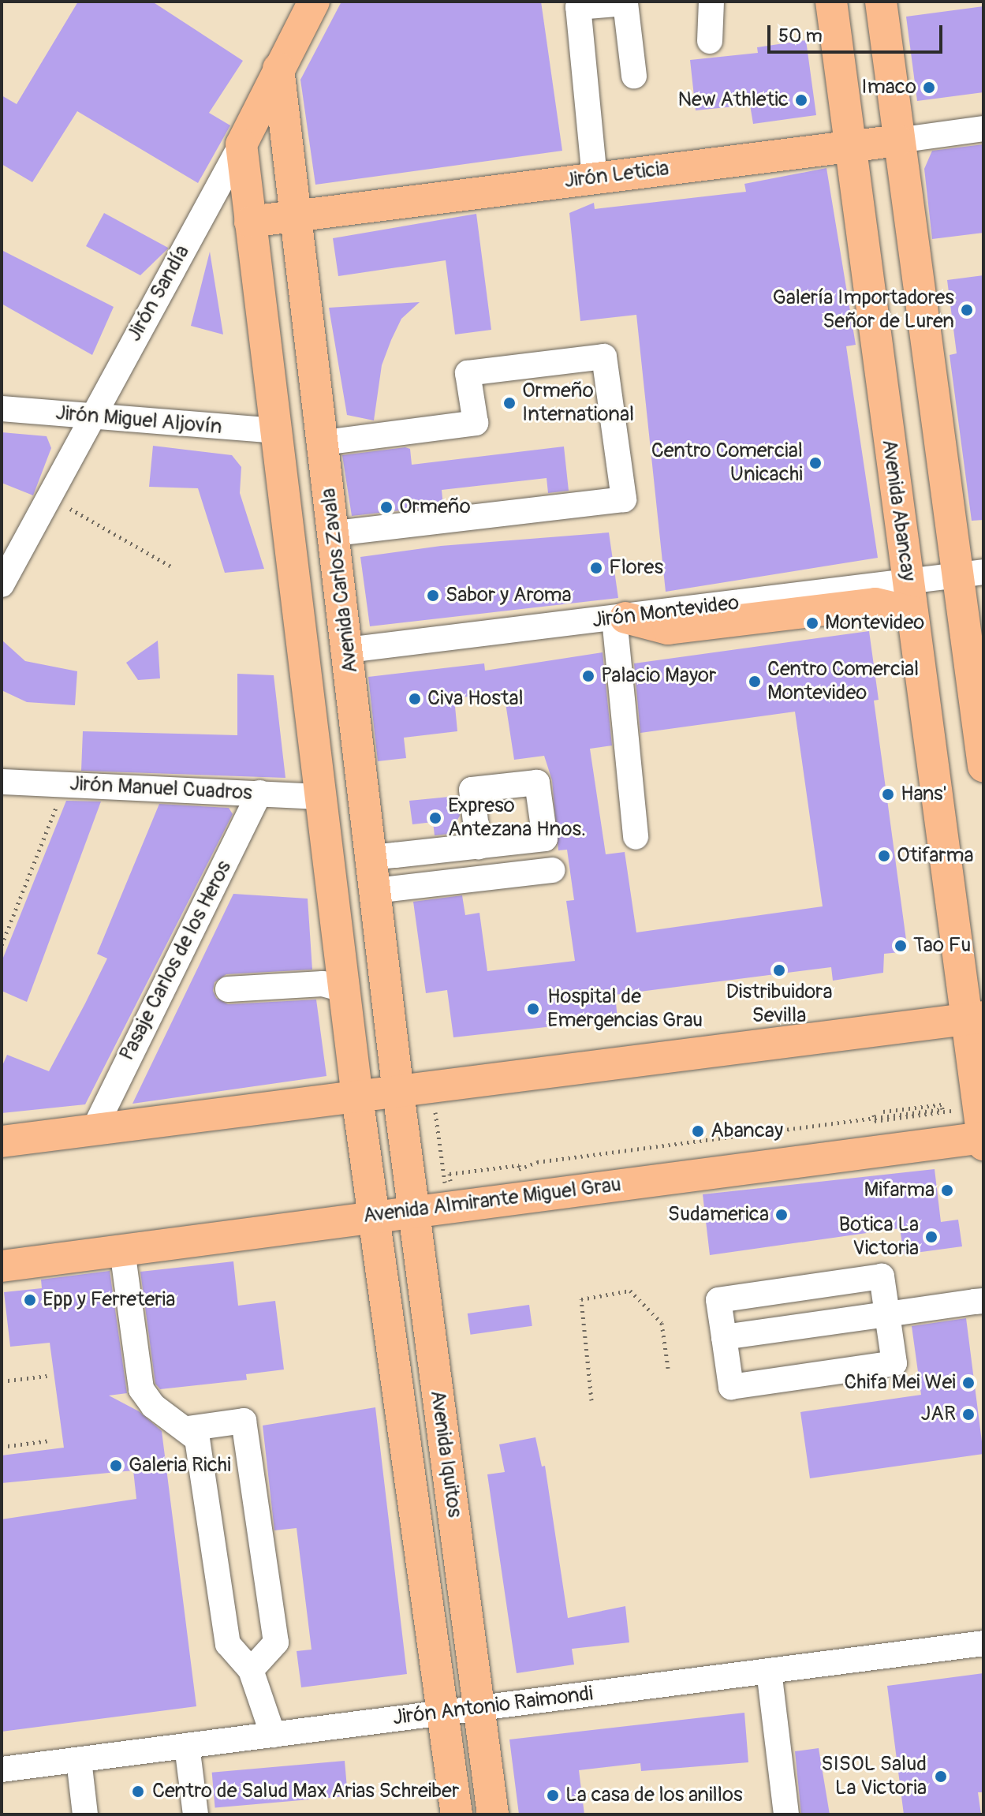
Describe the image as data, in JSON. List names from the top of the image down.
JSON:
{
  "streets": {
    "main road": [
      "Jirón Leticia",
      "Jirón Sandía",
      "Avenida Abancay",
      "Avenida Carlos Zavala",
      "Avenida Almirante Miguel Grau",
      "Avenida Iquitos"
    ],
    "street": [
      "Jirón Miguel Aljovín",
      "Jirón Montevideo",
      "Jirón Manuel Cuadros",
      "Pasaje Carlos de los Heros",
      "Jirón Antonio Raimondi"
    ]
  },
  "crossings": [
    ["Jirón Leticia", "Avenida Abancay"],
    ["Jirón Leticia", "Avenida Carlos Zavala"],
    ["Jirón Sandía", "Jirón Miguel Aljovín"],
    ["Jirón Sandía", "Avenida Carlos Zavala"],
    ["Avenida Abancay", "Avenida Almirante Miguel Grau"],
    ["Avenida Carlos Zavala", "Jirón Montevideo"],
    ["Avenida Carlos Zavala", "Avenida Iquitos"],
    ["Jirón Manuel Cuadros", "Pasaje Carlos de los Heros"],
    ["Avenida Almirante Miguel Grau", "Avenida Iquitos"],
    ["Avenida Iquitos", "Jirón Antonio Raimondi"]
  ],
  "places": [
    "Imaco",
    "New Athletic",
    "Galería Importadores Señor de Luren",
    "Ormeño International",
    "Centro Comercial Unicachi",
    "Ormeño",
    "Flores",
    "Sabor y Aroma",
    "Montevideo",
    "Palacio Mayor",
    "Centro Comercial Montevideo",
    "Civa Hostal",
    "Hans'",
    "Expreso Antezana Hnos.",
    "Otifarma",
    "Tao Fu",
    "Distribuidora Sevilla",
    "Hospital de Emergencias Grau",
    "Abancay",
    "Mifarma",
    "Sudamerica",
    "Botica La Victoria",
    "Epp y Ferreteria",
    "Chifa Mei Wei",
    "JAR",
    "Galeria Richi",
    "SISOL Salud La Victoria",
    "Centro de Salud Max Arias Schreiber",
    "La casa de los anillos"
  ],
  "scale_bar": "50 m"
}
